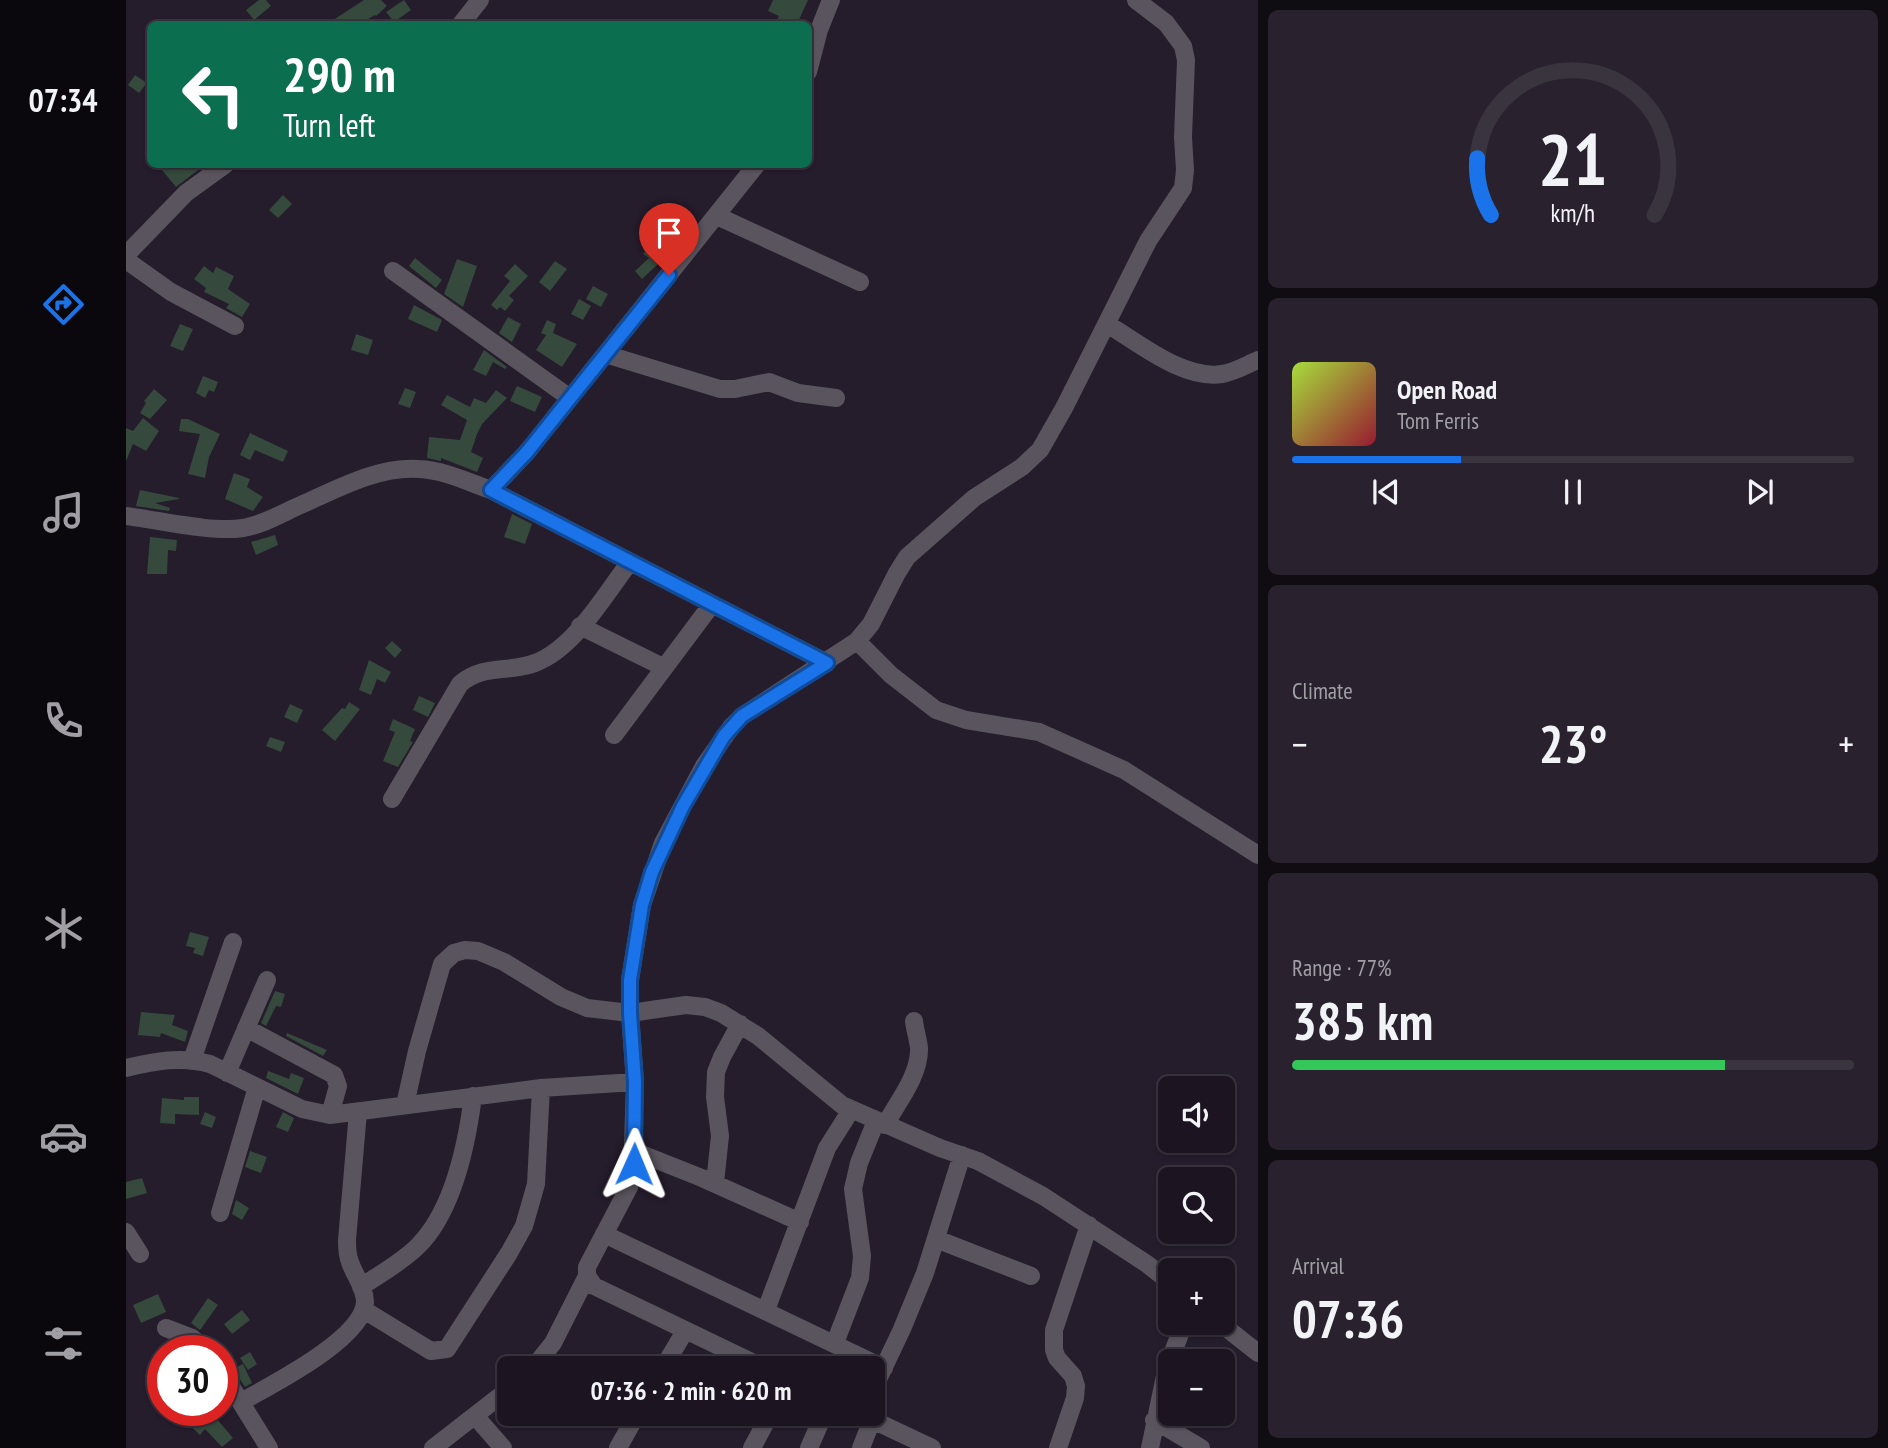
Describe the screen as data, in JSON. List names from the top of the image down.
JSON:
{
  "page": {
    "tabs": "07:34",
    "turn": ["290 m", "Turn left"],
    "song": ["Open Road", "Tom Ferris"],
    "tile": [
      "Climate",
      ["Range · 77%", "385 km"],
      ["Arrival", "07:36"]
    ],
    "heat": ["−", "23°", "+"],
    "map_buttons": ["+", "−"],
    "limit": "30",
    "trip": "07:36 · 2 min · 620 m",
    "gauge": ["21", "km/h"]
  }
}
